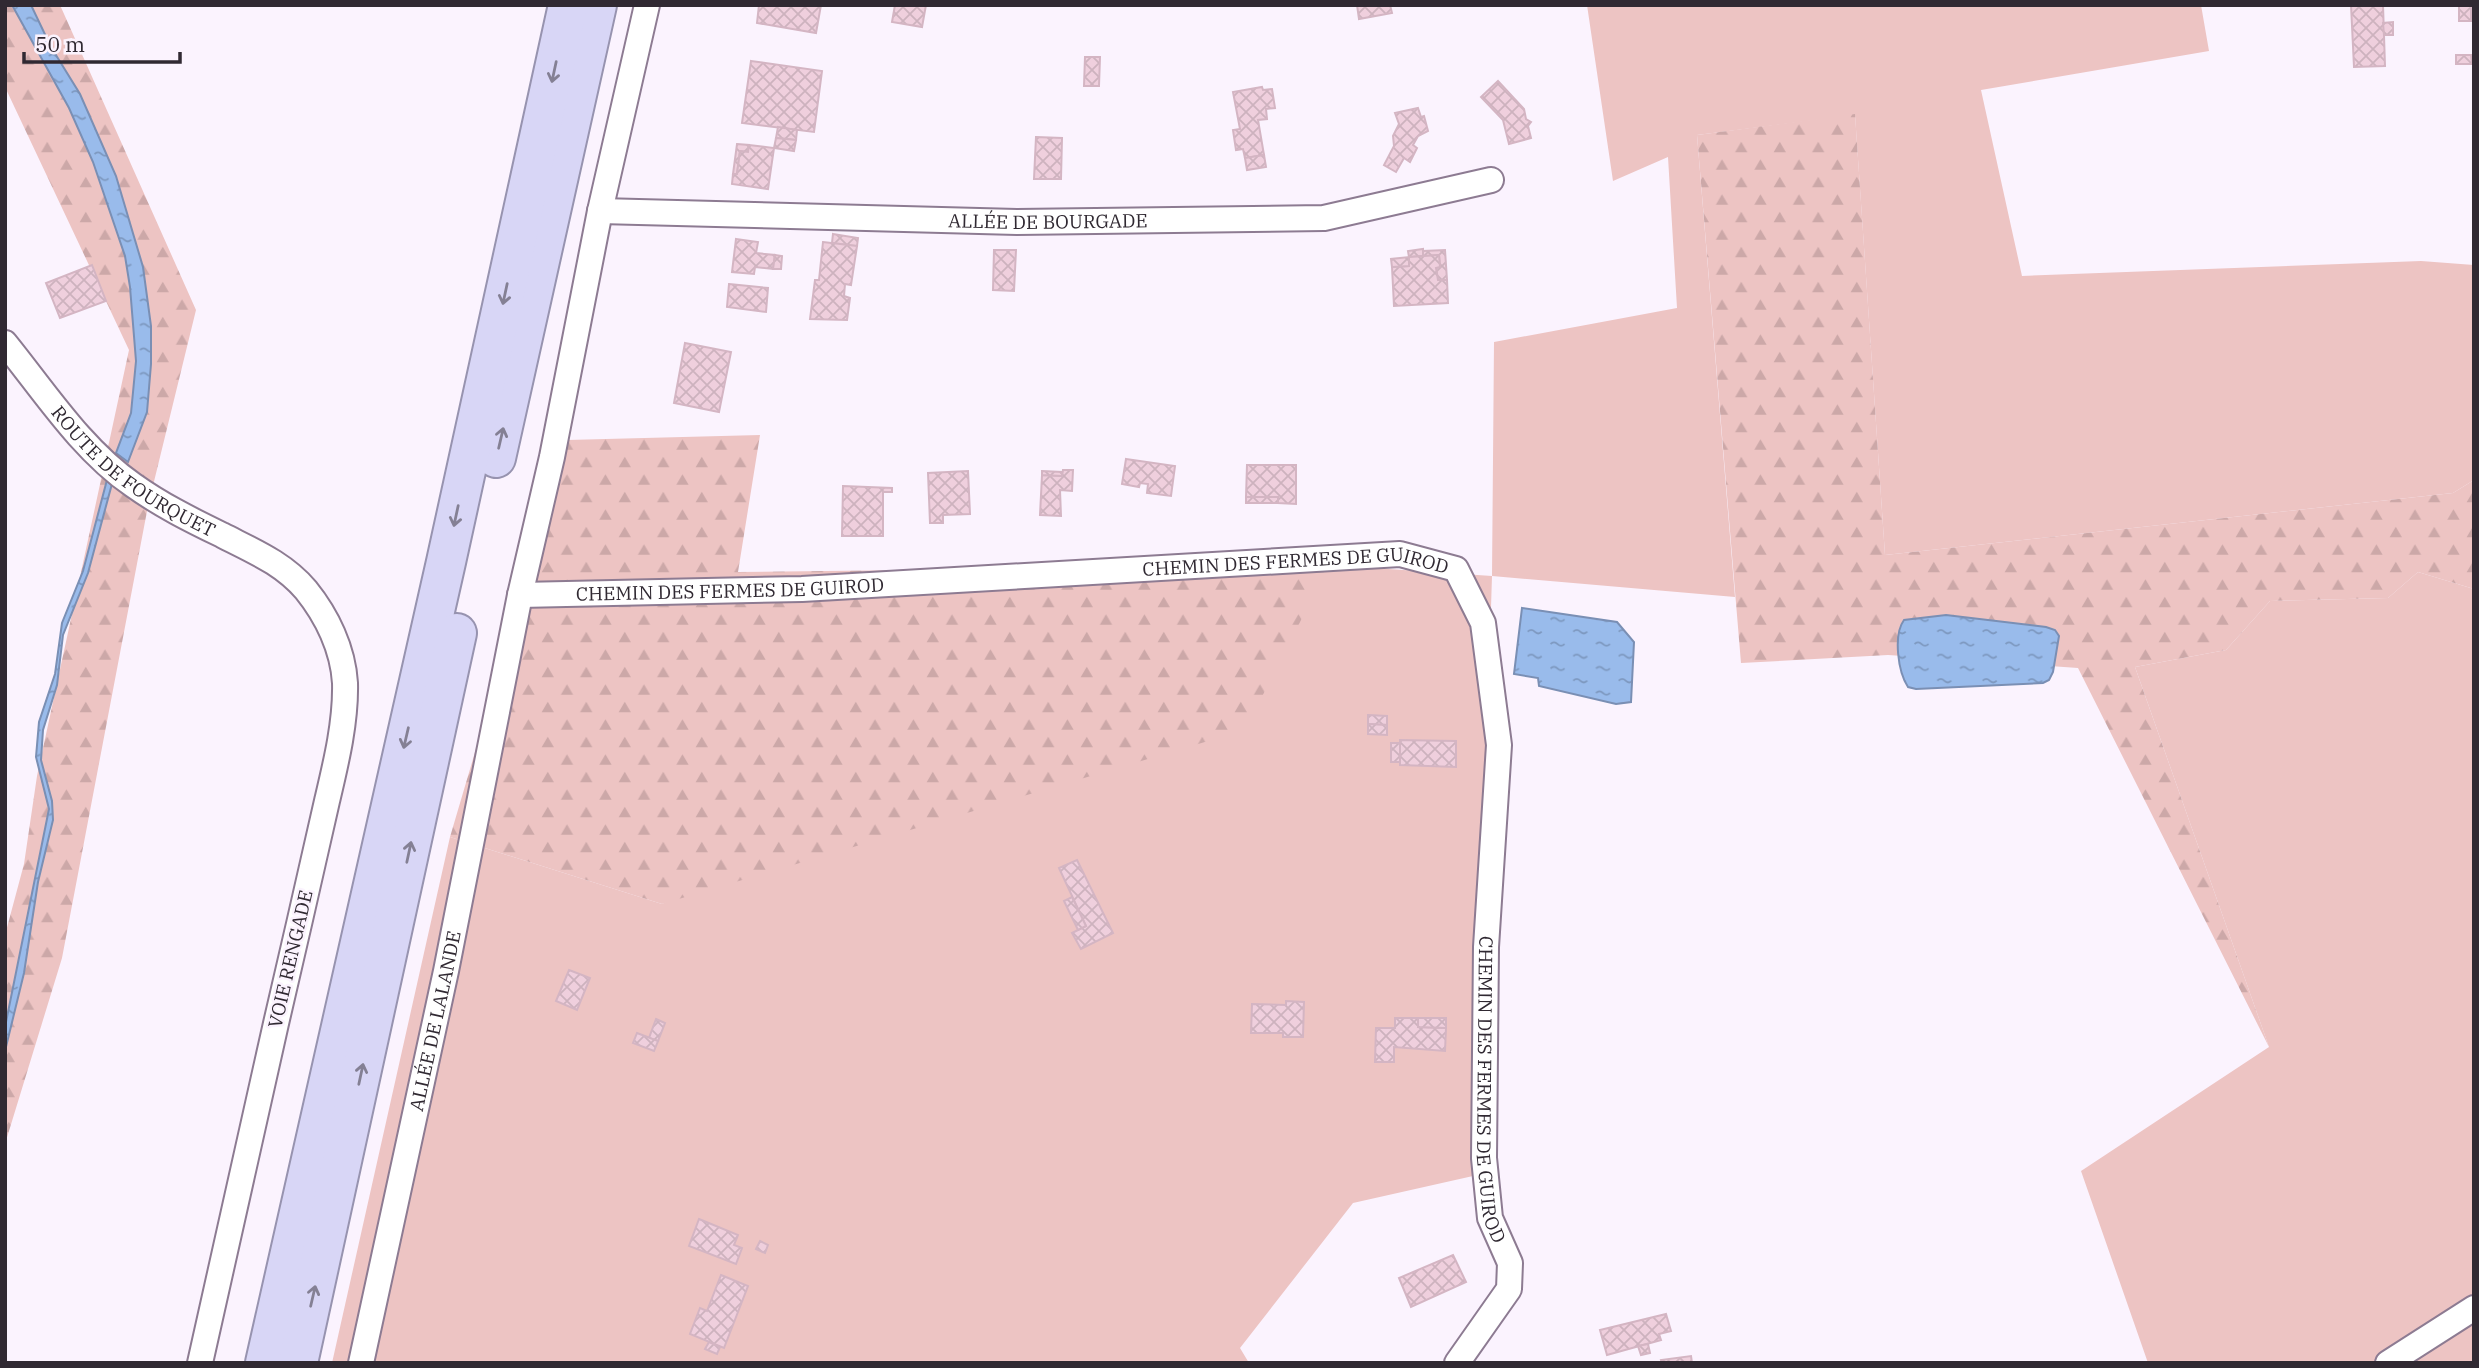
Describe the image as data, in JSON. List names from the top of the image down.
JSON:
{
  "streets": {
    "street": [
      "ALLÉE DE BOURGADE",
      "ROUTE DE FOURQUET",
      "CHEMIN DES FERMES DE GUIROD",
      "VOIE RENGADE",
      "ALLÉE DE LALANDE"
    ]
  },
  "crossings": [
    ["ALLÉE DE BOURGADE", "ALLÉE DE LALANDE"],
    ["ROUTE DE FOURQUET", "VOIE RENGADE"],
    ["CHEMIN DES FERMES DE GUIROD", "ALLÉE DE LALANDE"]
  ],
  "scale_bar": "50 m"
}
